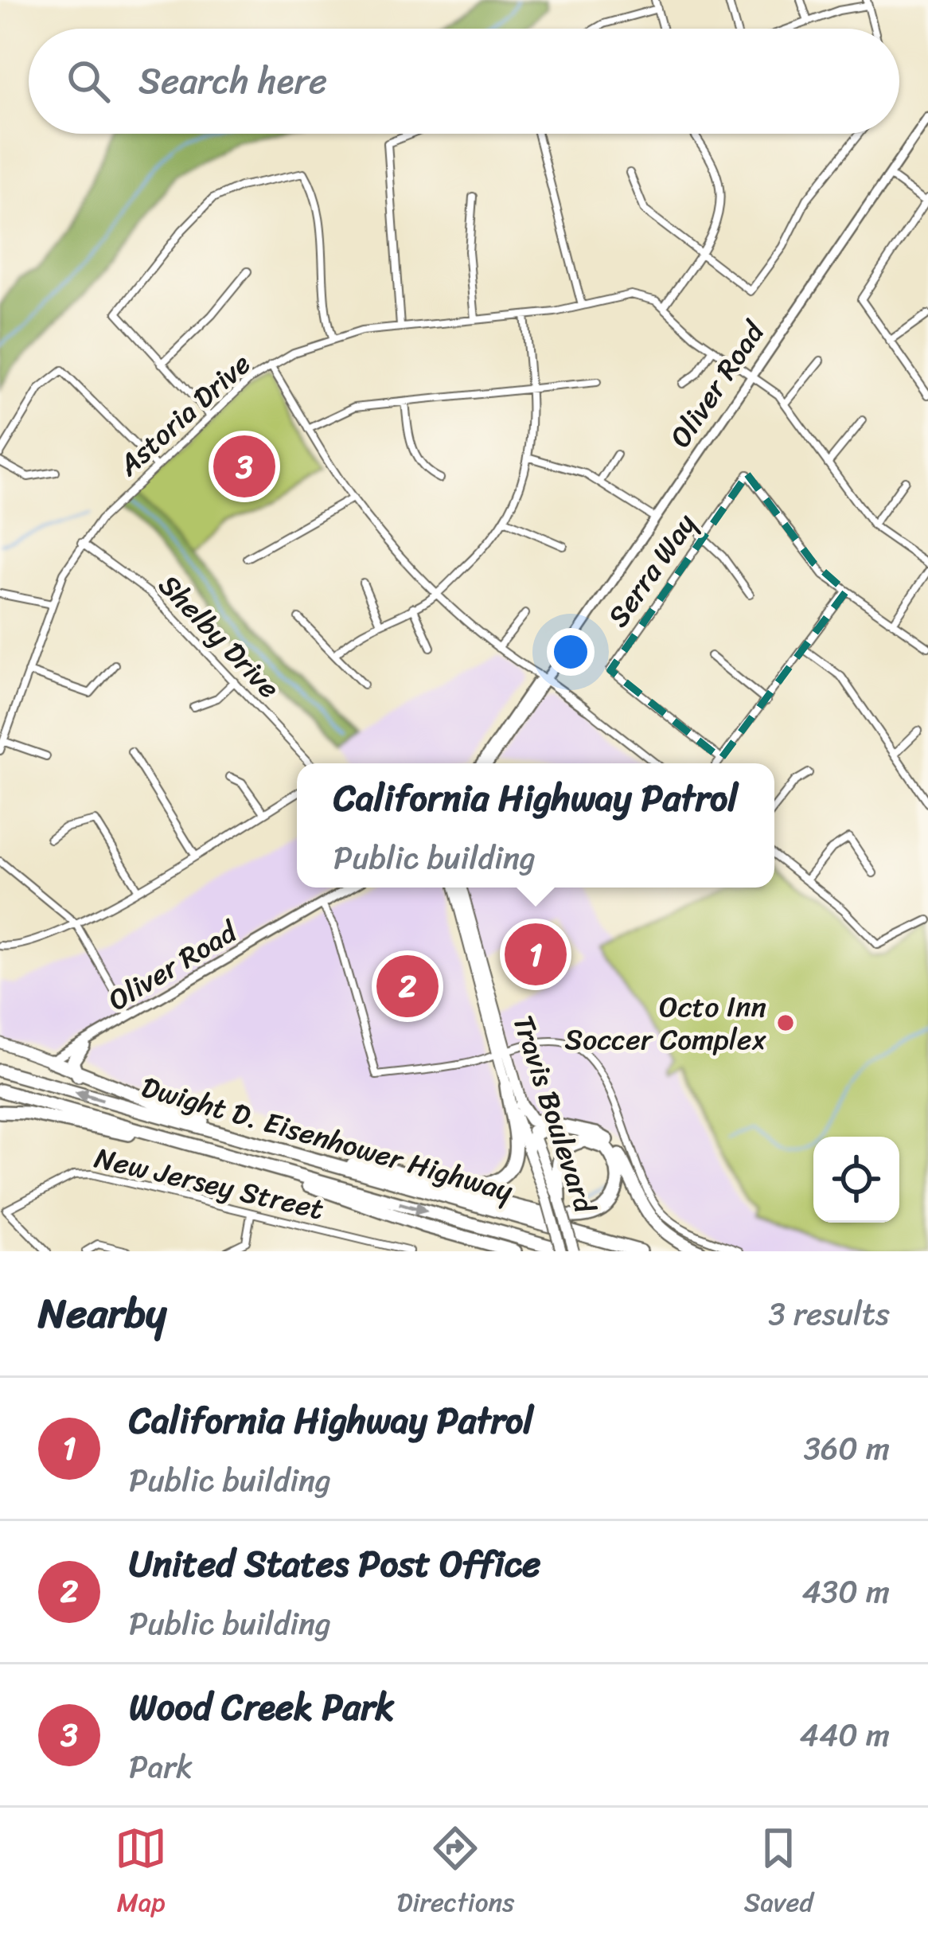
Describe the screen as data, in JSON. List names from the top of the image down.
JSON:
{
  "streets": {
    "highway": ["Dwight D. Eisenhower Highway"],
    "main road": ["Travis Boulevard"],
    "street": [
      "Oliver Road",
      "Astoria Drive",
      "Serra Way",
      "Shelby Drive",
      "New Jersey Street"
    ]
  },
  "crossings": [
    ["Astoria Drive", "Shelby Drive"],
    ["Travis Boulevard", "Dwight D. Eisenhower Highway"]
  ],
  "places": ["Octo Inn Soccer Complex"],
  "page": {
    "search": "Search here",
    "pins": ["3", "1", "2"],
    "popup": ["California Highway Patrol", "Public building"],
    "heading": ["Nearby", "3 results"],
    "list": [
      {
        "mark": "1",
        "name": "California Highway Patrol",
        "note": "Public building",
        "value": "360 m"
      },
      {
        "mark": "2",
        "name": "United States Post Office",
        "note": "Public building",
        "value": "430 m"
      },
      {
        "mark": "3",
        "name": "Wood Creek Park",
        "note": "Park",
        "value": "440 m"
      }
    ],
    "nav": ["Map", "Directions", "Saved"]
  }
}
